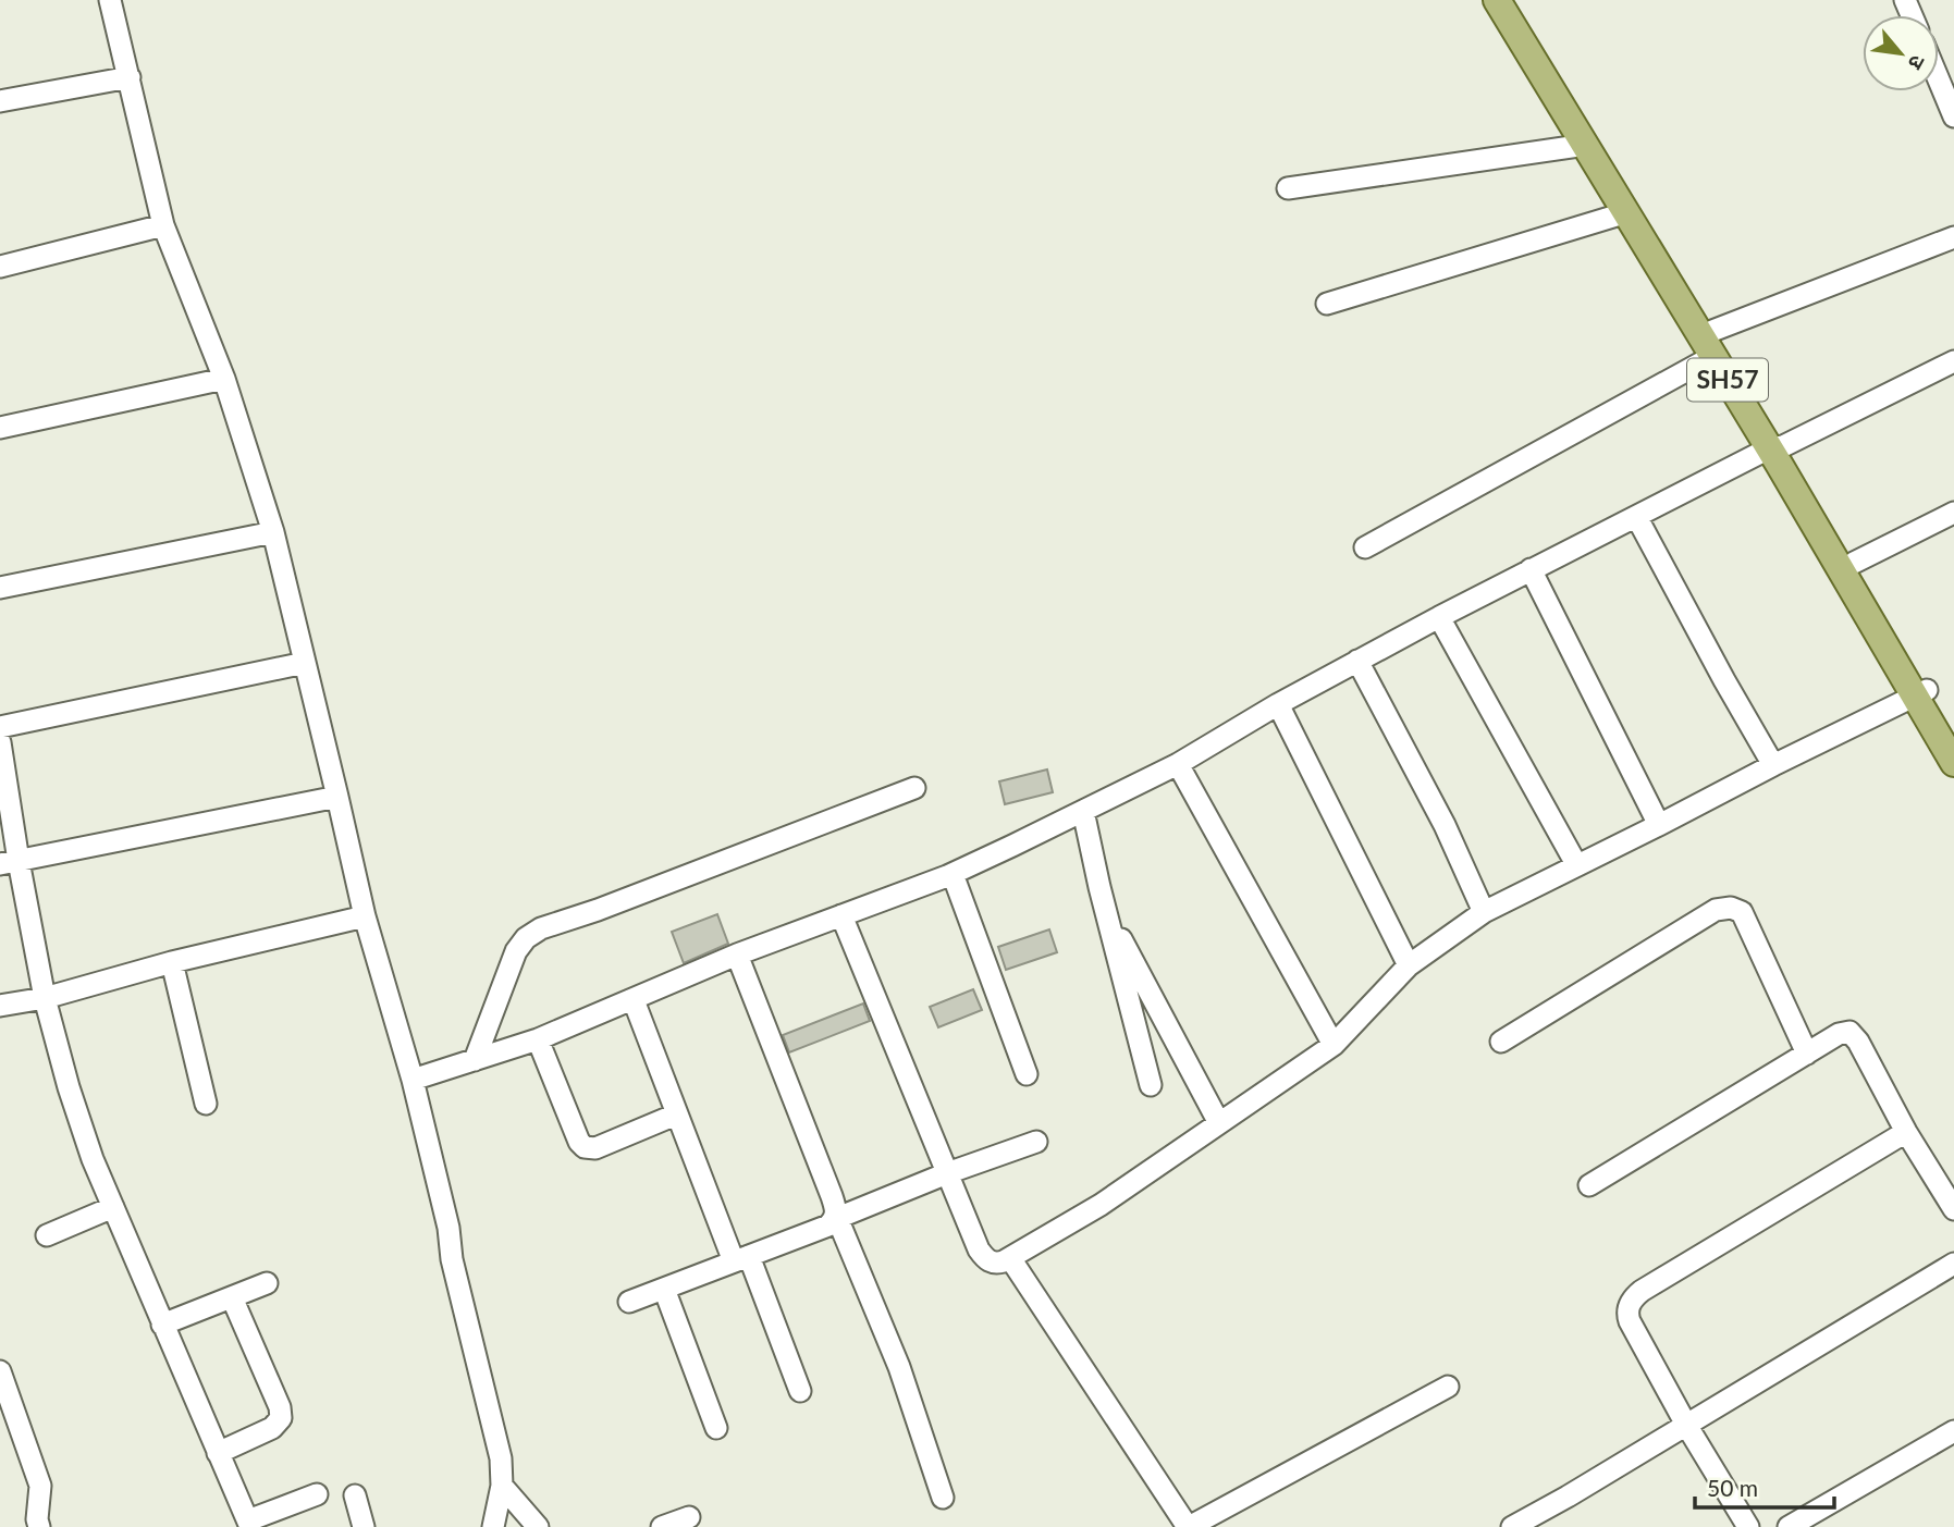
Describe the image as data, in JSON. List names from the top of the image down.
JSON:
{
  "streets": {
    "main road": ["SH57"]
  },
  "scale_bar": "50 m",
  "north": "bottom right"
}
